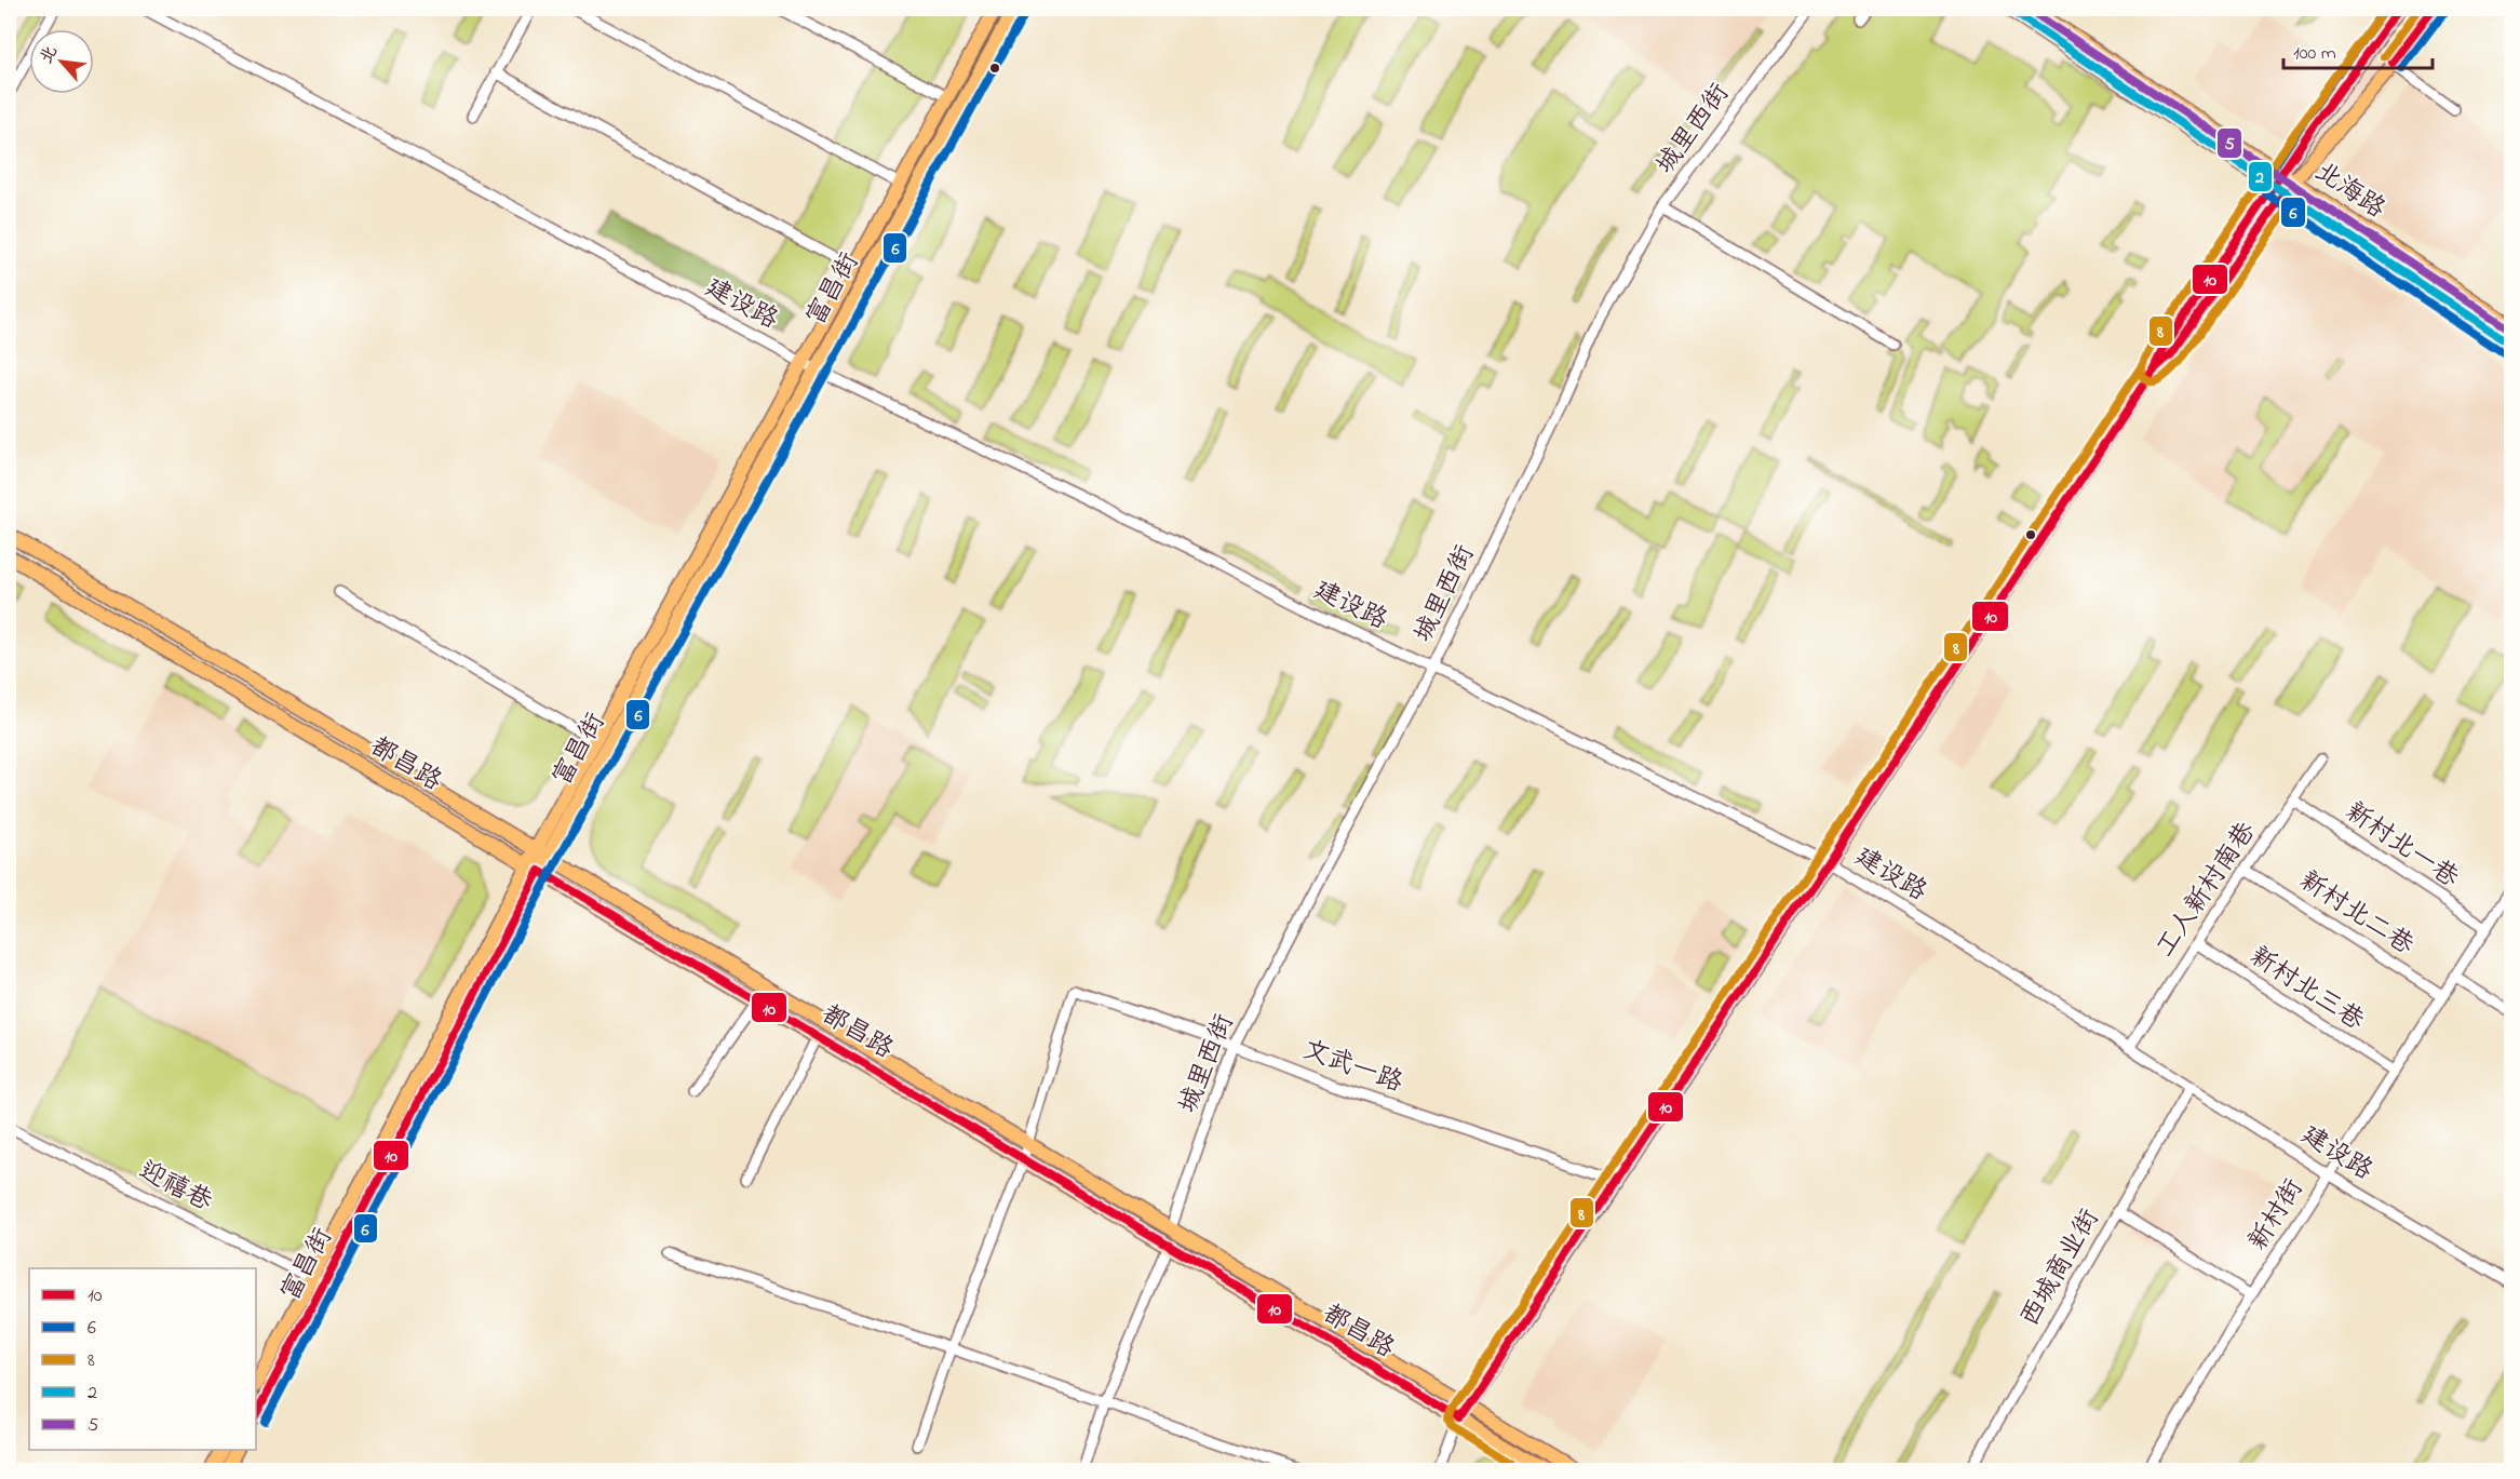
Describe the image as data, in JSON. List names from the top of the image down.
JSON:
{
  "streets": {
    "main road": ["北海路", "富昌街", "都昌路"],
    "street": [
      "城里西街",
      "建设路",
      "新村北一巷",
      "工人新村南巷",
      "新村北二巷",
      "新村北三巷",
      "文武一路",
      "迎禧巷",
      "新村街",
      "西城商业街"
    ]
  },
  "crossings": [
    ["城里西街", "建设路"],
    ["城里西街", "都昌路"],
    ["城里西街", "文武一路"],
    ["富昌街", "建设路"],
    ["富昌街", "都昌路"],
    ["富昌街", "迎禧巷"],
    ["建设路", "工人新村南巷"],
    ["建设路", "新村街"],
    ["建设路", "西城商业街"],
    ["都昌路", "文武一路"],
    ["新村北一巷", "工人新村南巷"],
    ["新村北一巷", "新村街"],
    ["工人新村南巷", "新村北二巷"],
    ["工人新村南巷", "新村北三巷"],
    ["新村北二巷", "新村街"],
    ["新村北三巷", "新村街"]
  ],
  "lines": [
    "transit line 10",
    "transit line 6",
    "transit line 8",
    "transit line 2",
    "transit line 5"
  ],
  "legend": [
    "10",
    "6",
    "8",
    "2",
    "5"
  ],
  "scale_bar": "100 m",
  "north": "top left"
}
